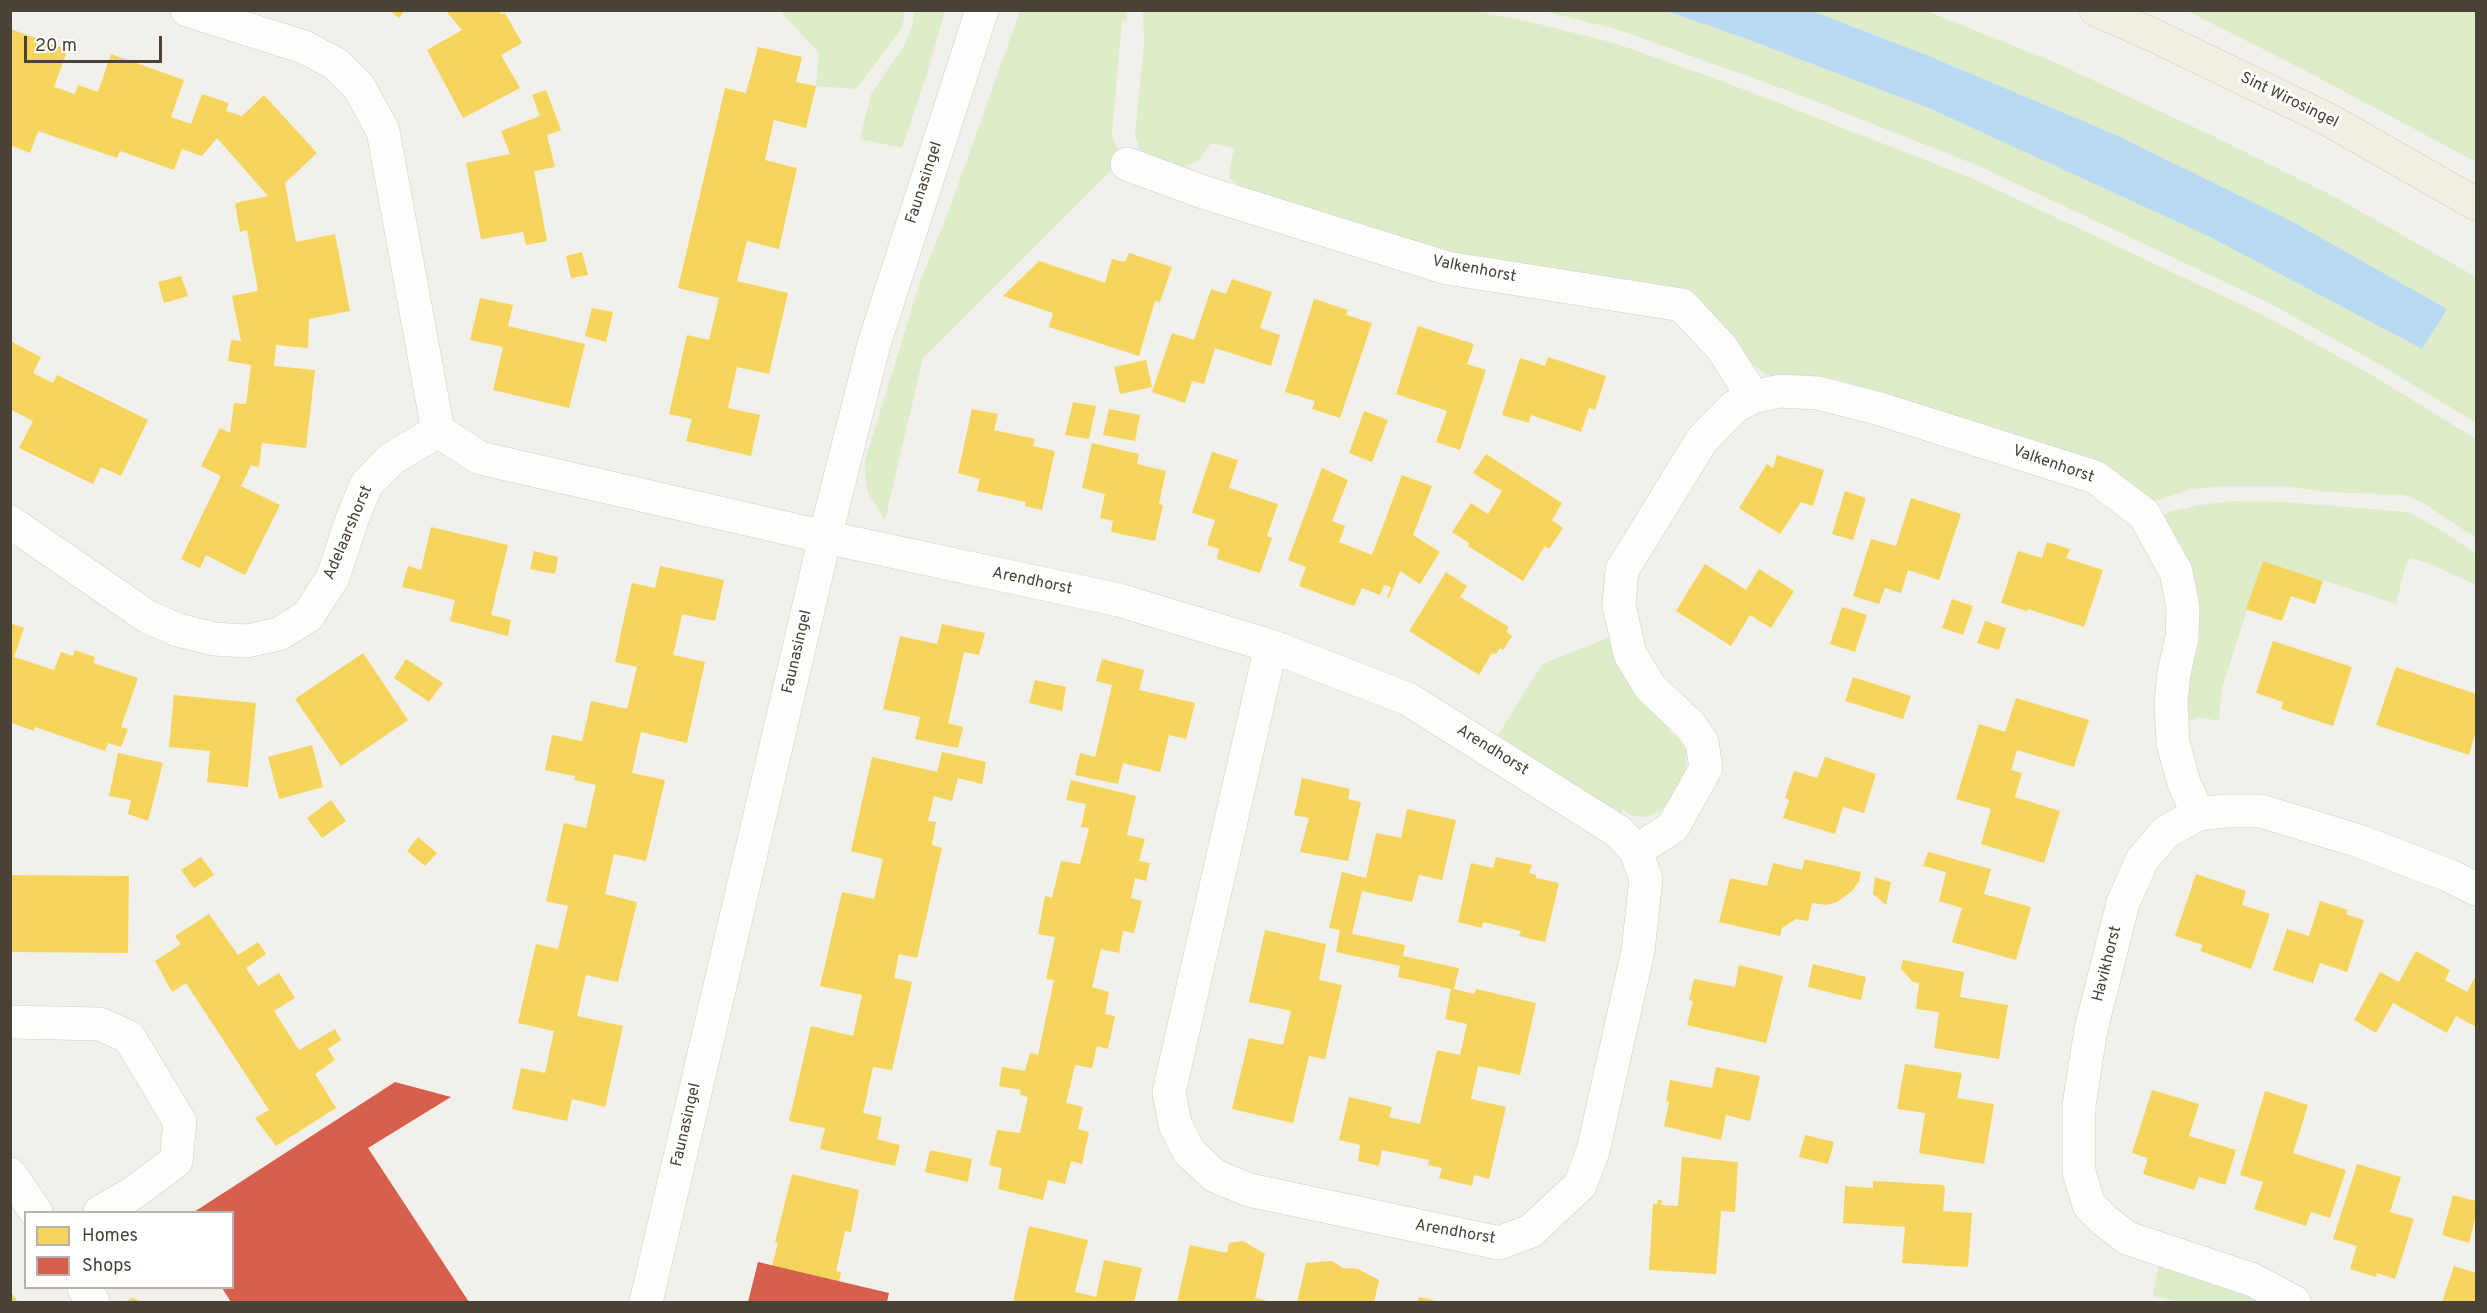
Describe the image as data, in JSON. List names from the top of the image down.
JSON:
{
  "streets": {
    "main road": ["Sint Wirosingel"],
    "street": [
      "Faunasingel",
      "Valkenhorst",
      "Adelaarshorst",
      "Arendhorst",
      "Havikhorst"
    ]
  },
  "crossings": [
    ["Faunasingel", "Arendhorst"],
    ["Valkenhorst", "Arendhorst"],
    ["Valkenhorst", "Havikhorst"]
  ],
  "legend": ["Homes", "Shops"],
  "scale_bar": "20 m"
}
